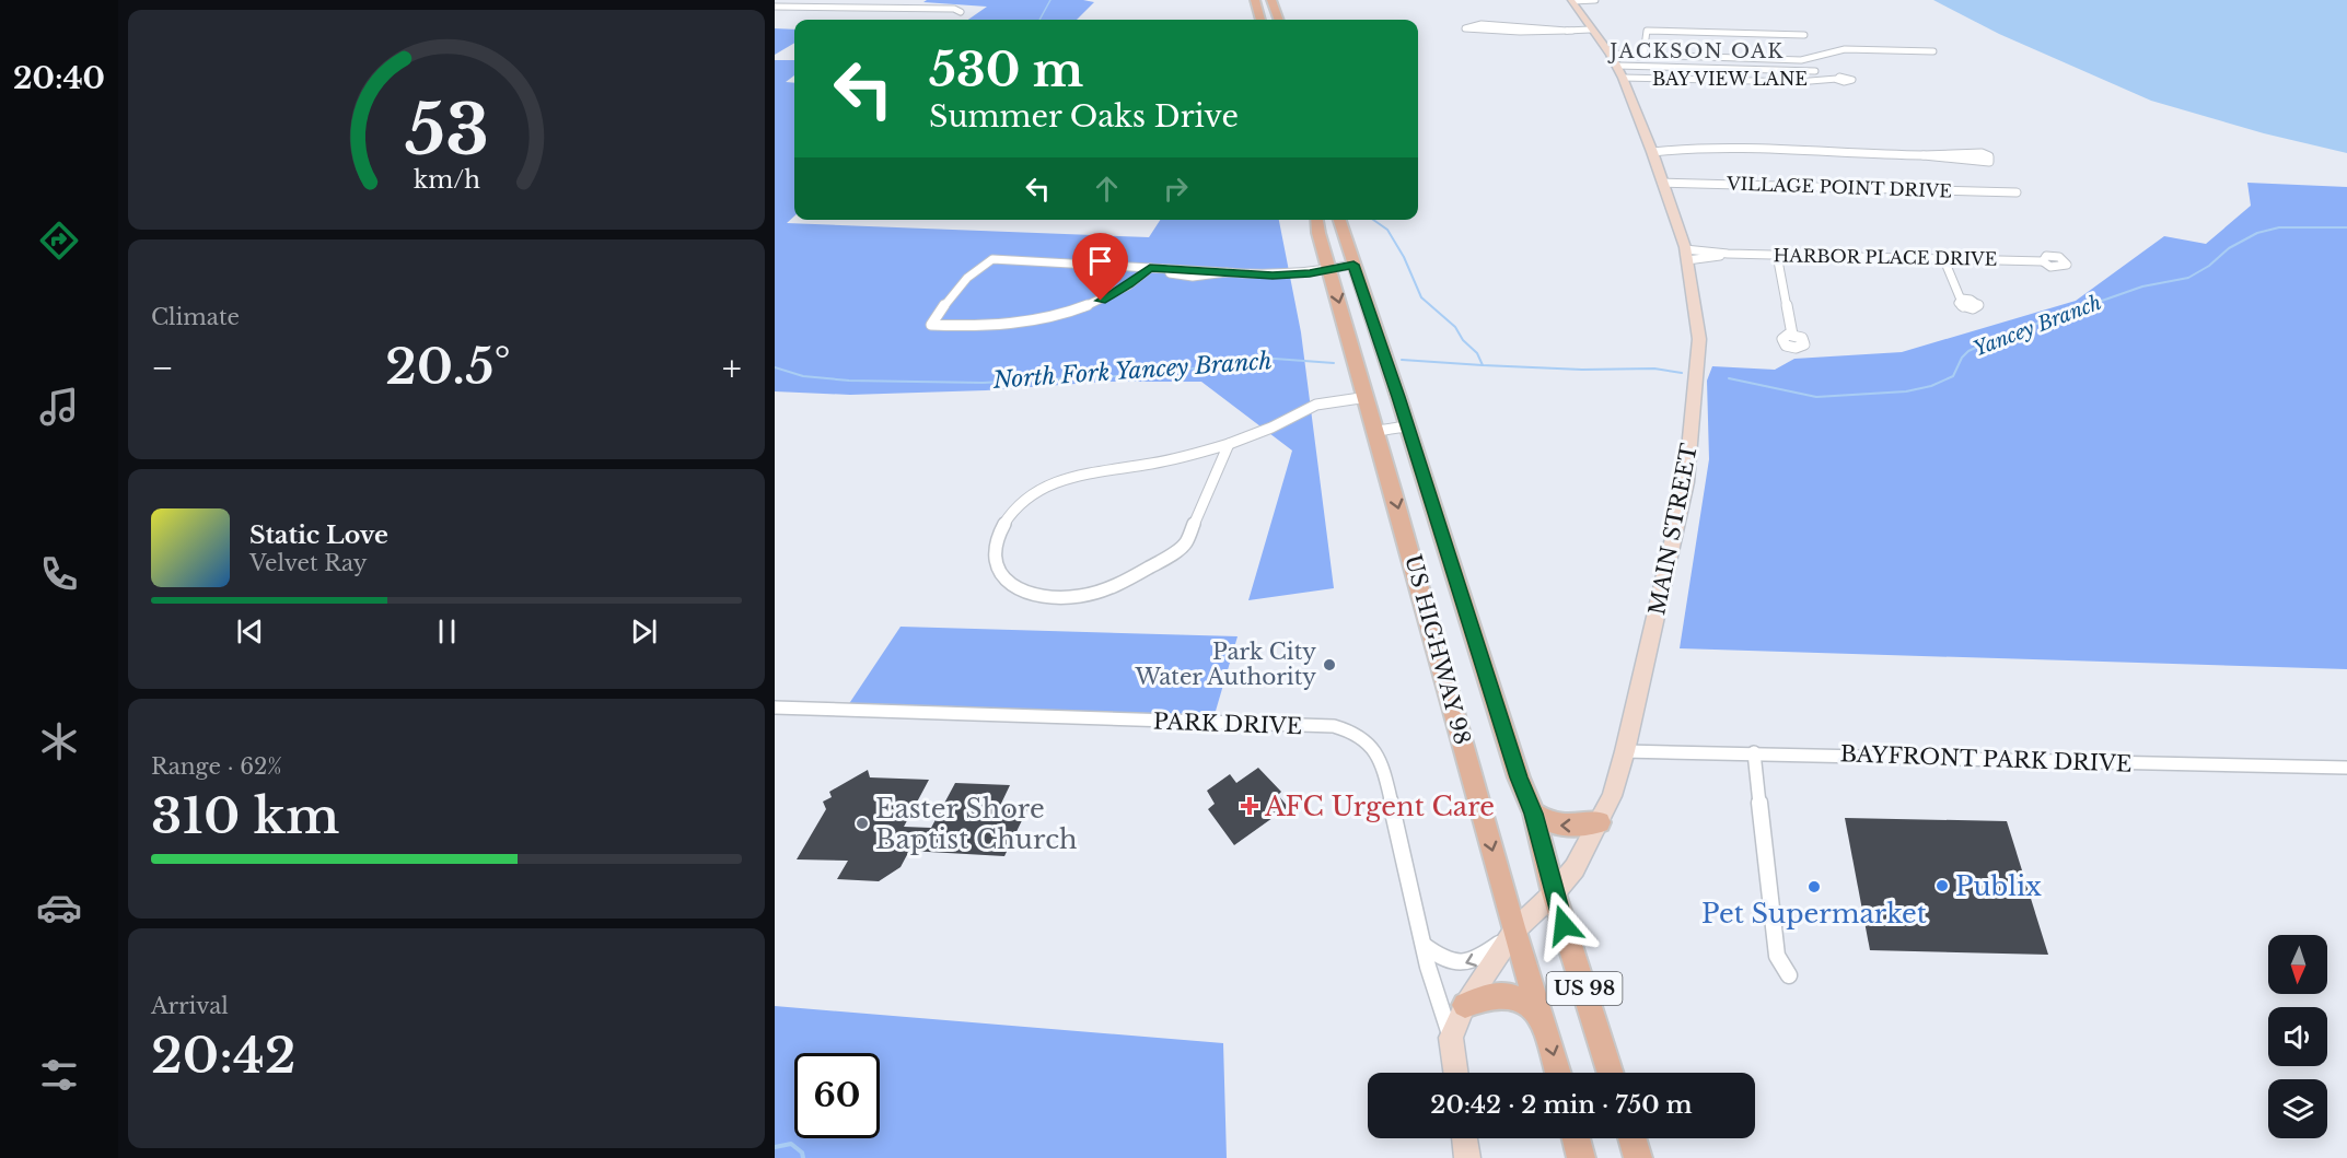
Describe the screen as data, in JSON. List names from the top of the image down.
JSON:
{
  "streets": {
    "main road": ["MAIN STREET", "US HIGHWAY 98", "US 98"],
    "street": [
      "BAY VIEW LANE",
      "VILLAGE POINT DRIVE",
      "HARBOR PLACE DRIVE",
      "PARK DRIVE",
      "BAYFRONT PARK DRIVE"
    ]
  },
  "crossings": [
    ["BAY VIEW LANE", "MAIN STREET"],
    ["VILLAGE POINT DRIVE", "MAIN STREET"],
    ["HARBOR PLACE DRIVE", "MAIN STREET"],
    ["MAIN STREET", "US HIGHWAY 98"],
    ["MAIN STREET", "PARK DRIVE"],
    ["MAIN STREET", "BAYFRONT PARK DRIVE"]
  ],
  "districts": ["JACKSON OAK"],
  "water": ["Yancey Branch", "North Fork Yancey Branch"],
  "places": {
    "other": [
      "Park City Water Authority",
      "Easter Shore Baptist Church",
      "Publix",
      "Pet Supermarket"
    ],
    "health": ["AFC Urgent Care"]
  },
  "north": "bottom",
  "page": {
    "tabs": "20:40",
    "turn": ["530 m", "Summer Oaks Drive"],
    "tile": [
      "Climate",
      ["Range · 62%", "310 km"],
      ["Arrival", "20:42"]
    ],
    "heat": ["−", "20.5°", "+"],
    "song": ["Static Love", "Velvet Ray"],
    "limit": "60",
    "trip": "20:42 · 2 min · 750 m",
    "gauge": ["53", "km/h"]
  }
}
